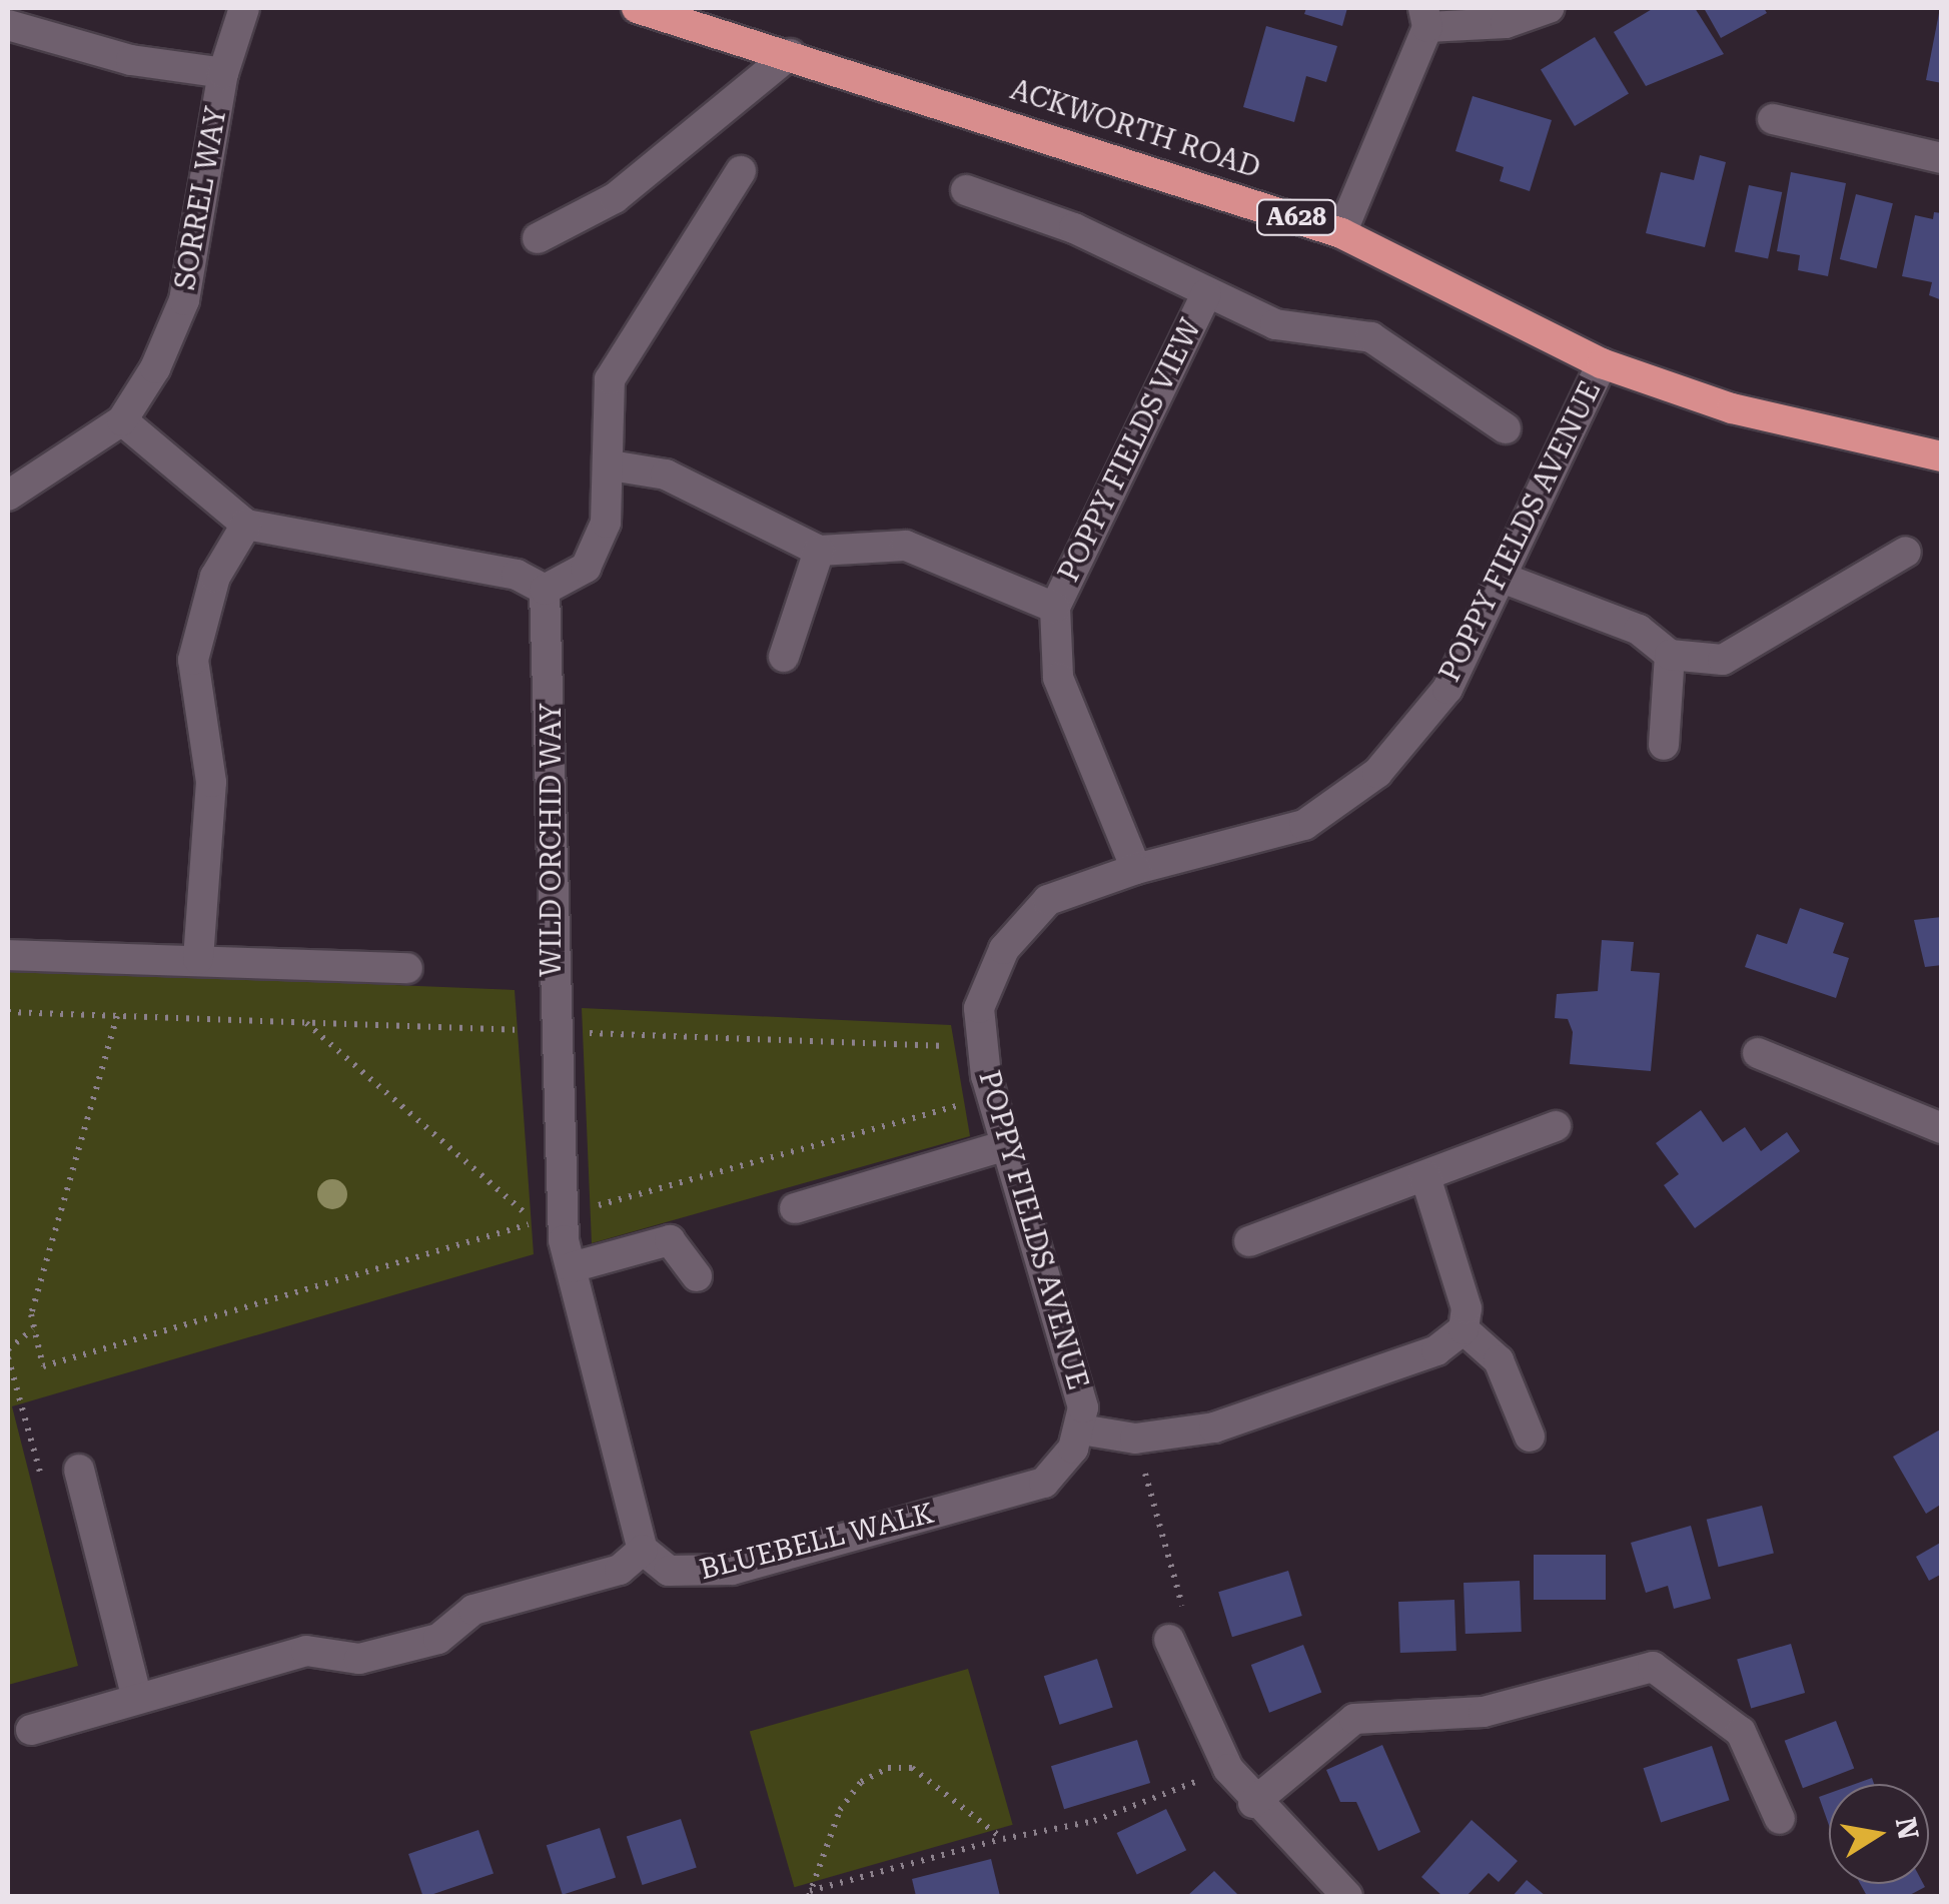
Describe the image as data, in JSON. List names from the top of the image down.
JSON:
{
  "streets": {
    "highway": ["ACKWORTH ROAD", "A628"],
    "street": [
      "SORREL WAY",
      "POPPY FIELDS VIEW",
      "POPPY FIELDS AVENUE",
      "WILD ORCHID WAY",
      "BLUEBELL WALK"
    ]
  },
  "crossings": [
    ["ACKWORTH ROAD", "POPPY FIELDS AVENUE"],
    ["POPPY FIELDS AVENUE", "BLUEBELL WALK"],
    ["WILD ORCHID WAY", "BLUEBELL WALK"]
  ],
  "north": "right"
}
